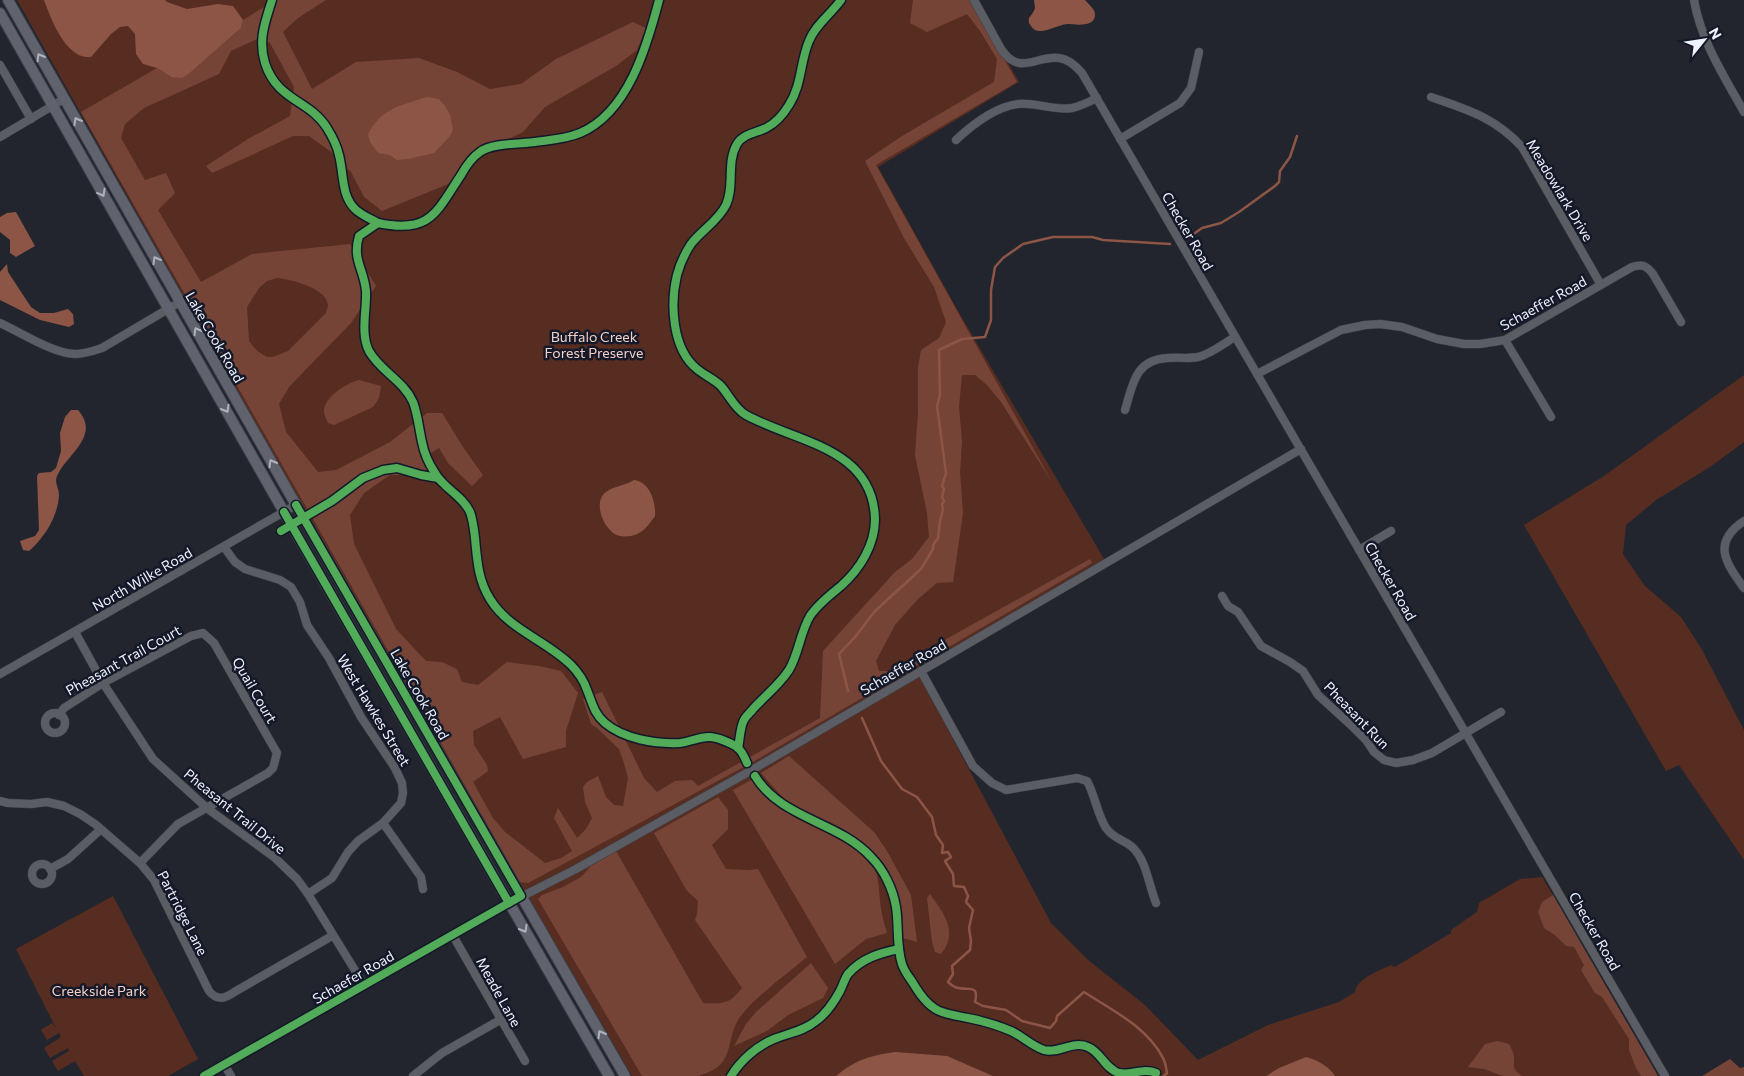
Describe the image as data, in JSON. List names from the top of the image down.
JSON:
{
  "streets": {
    "main road": ["Lake Cook Road"],
    "street": [
      "Meadowlark Drive",
      "Checker Road",
      "Schaeffer Road",
      "North Wilke Road",
      "Pheasant Trail Court",
      "Quail Court",
      "West Hawkes Street",
      "Pheasant Run",
      "Pheasant Trail Drive",
      "Partridge Lane",
      "Schaefer Road",
      "Meade Lane"
    ]
  },
  "crossings": [
    ["Meadowlark Drive", "Schaeffer Road"],
    ["Checker Road", "Schaeffer Road"],
    ["Checker Road", "Pheasant Run"],
    ["Schaeffer Road", "Lake Cook Road"],
    ["Schaeffer Road", "Schaefer Road"],
    ["Lake Cook Road", "North Wilke Road"],
    ["Lake Cook Road", "Schaefer Road"],
    ["North Wilke Road", "West Hawkes Street"],
    ["North Wilke Road", "Pheasant Trail Drive"],
    ["Pheasant Trail Court", "Quail Court"],
    ["Pheasant Trail Court", "Pheasant Trail Drive"],
    ["Quail Court", "Pheasant Trail Drive"],
    ["West Hawkes Street", "Pheasant Trail Drive"],
    ["Pheasant Trail Drive", "Partridge Lane"],
    ["Pheasant Trail Drive", "Schaefer Road"],
    ["Schaefer Road", "Meade Lane"]
  ],
  "parks": ["Buffalo Creek Forest Preserve", "Creekside Park"],
  "north": "top right"
}
